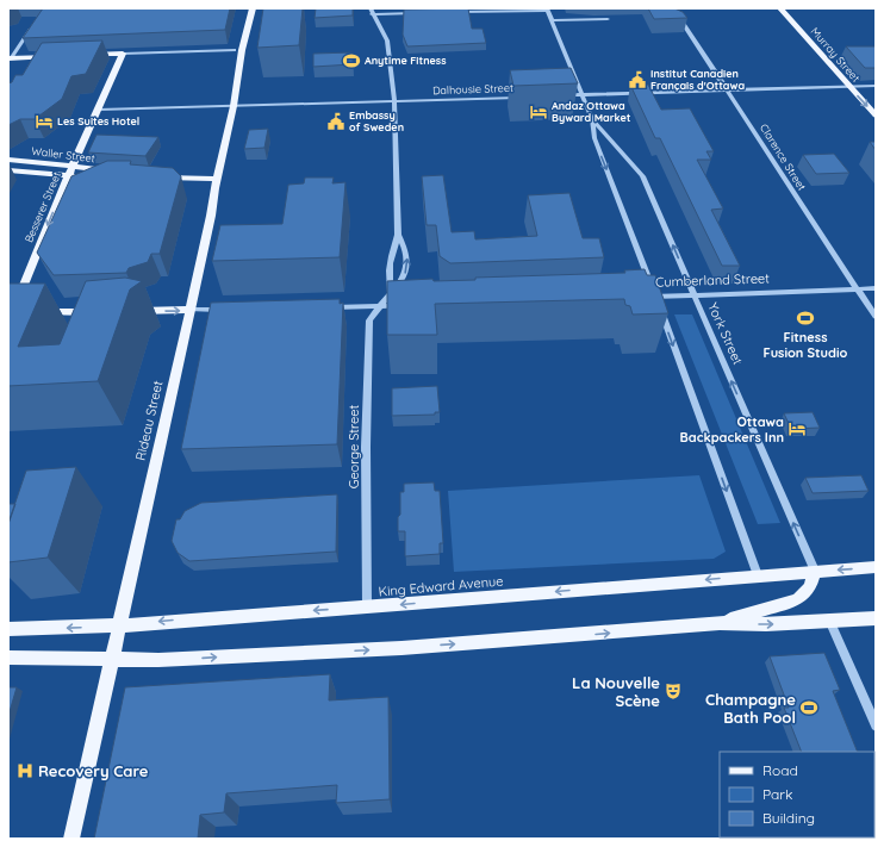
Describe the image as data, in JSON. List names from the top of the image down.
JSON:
{
  "streets": {
    "main road": [
      "Murray Street",
      "Waller Street",
      "Besserer Street",
      "Rideau Street",
      "King Edward Avenue"
    ],
    "street": [
      "Dalhousie Street",
      "Clarence Street",
      "Cumberland Street",
      "York Street",
      "George Street"
    ]
  },
  "crossings": [
    ["Dalhousie Street", "Besserer Street"],
    ["Dalhousie Street", "Rideau Street"],
    ["Dalhousie Street", "George Street"],
    ["Waller Street", "Besserer Street"],
    ["Clarence Street", "Cumberland Street"],
    ["Cumberland Street", "York Street"],
    ["York Street", "King Edward Avenue"],
    ["Rideau Street", "King Edward Avenue"],
    ["George Street", "King Edward Avenue"]
  ],
  "one_way": ["Besserer Street"],
  "places": {
    "sports": ["Anytime Fitness", "Fitness Fusion Studio", "Champagne Bath Pool"],
    "public building": ["Institut Canadien Français d'Ottawa", "Embassy of Sweden"],
    "hotel": ["Andaz Ottawa Byward Market", "Les Suites Hotel", "Ottawa Backpackers Inn"],
    "theatre": ["La Nouvelle Scène"],
    "hospital": ["Recovery Care"]
  },
  "legend": ["Road", "Park", "Building"]
}
